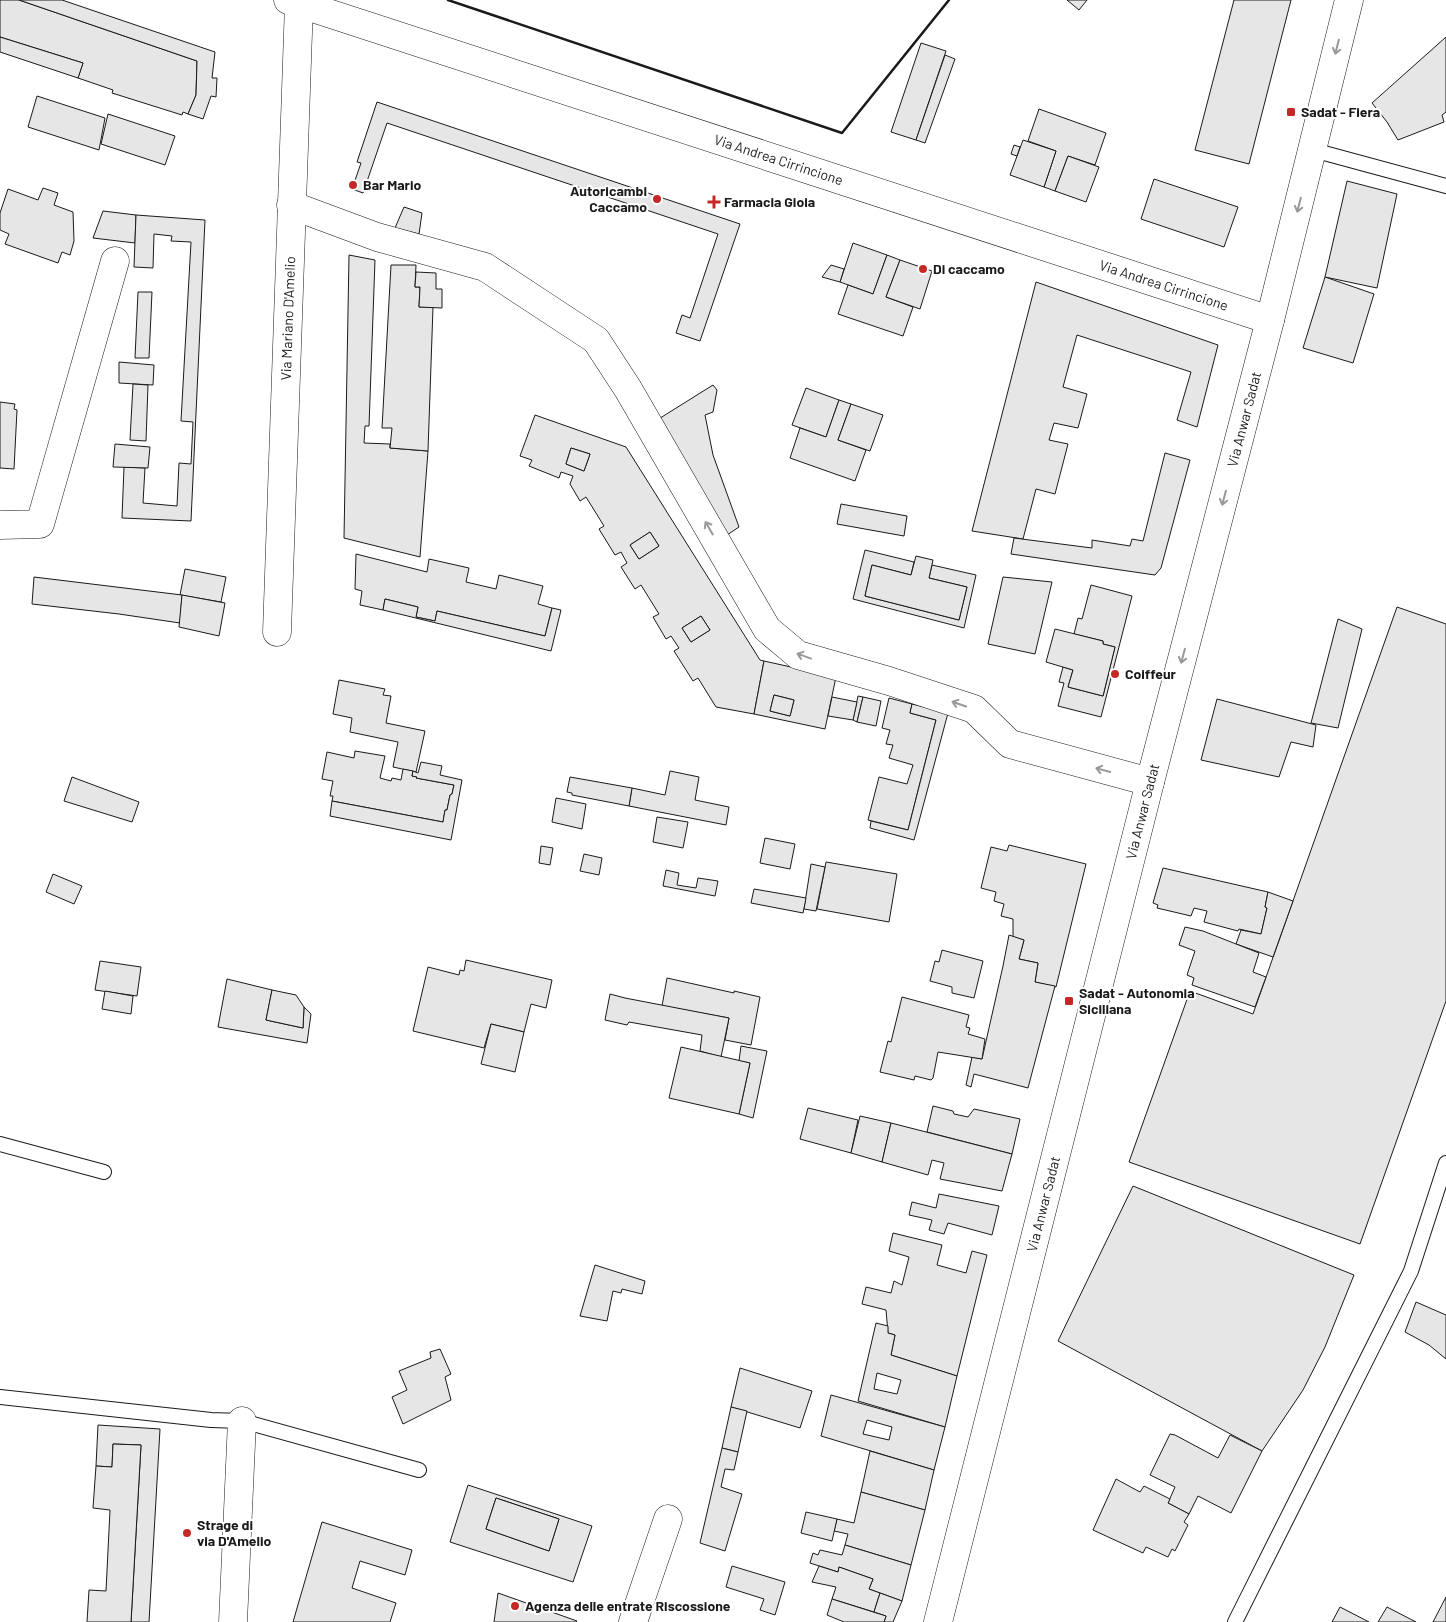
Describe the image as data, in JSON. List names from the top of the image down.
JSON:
{
  "streets": {
    "street": ["Via Andrea Cirrincione", "Via Mariano D'Amelio", "Via Anwar Sadat"]
  },
  "crossings": [
    ["Via Andrea Cirrincione", "Via Mariano D'Amelio"],
    ["Via Andrea Cirrincione", "Via Anwar Sadat"]
  ],
  "one_way": ["Via Anwar Sadat"],
  "places": {
    "transit": ["Sadat - Fiera", "Sadat - Autonomia Siciliana"],
    "other": [
      "Bar Mario",
      "Autoricambi Caccamo",
      "Di caccamo",
      "Coiffeur",
      "Strage di via D'Amelio",
      "Agenza delle entrate Riscossione"
    ],
    "health": ["Farmacia Gioia"]
  }
}
